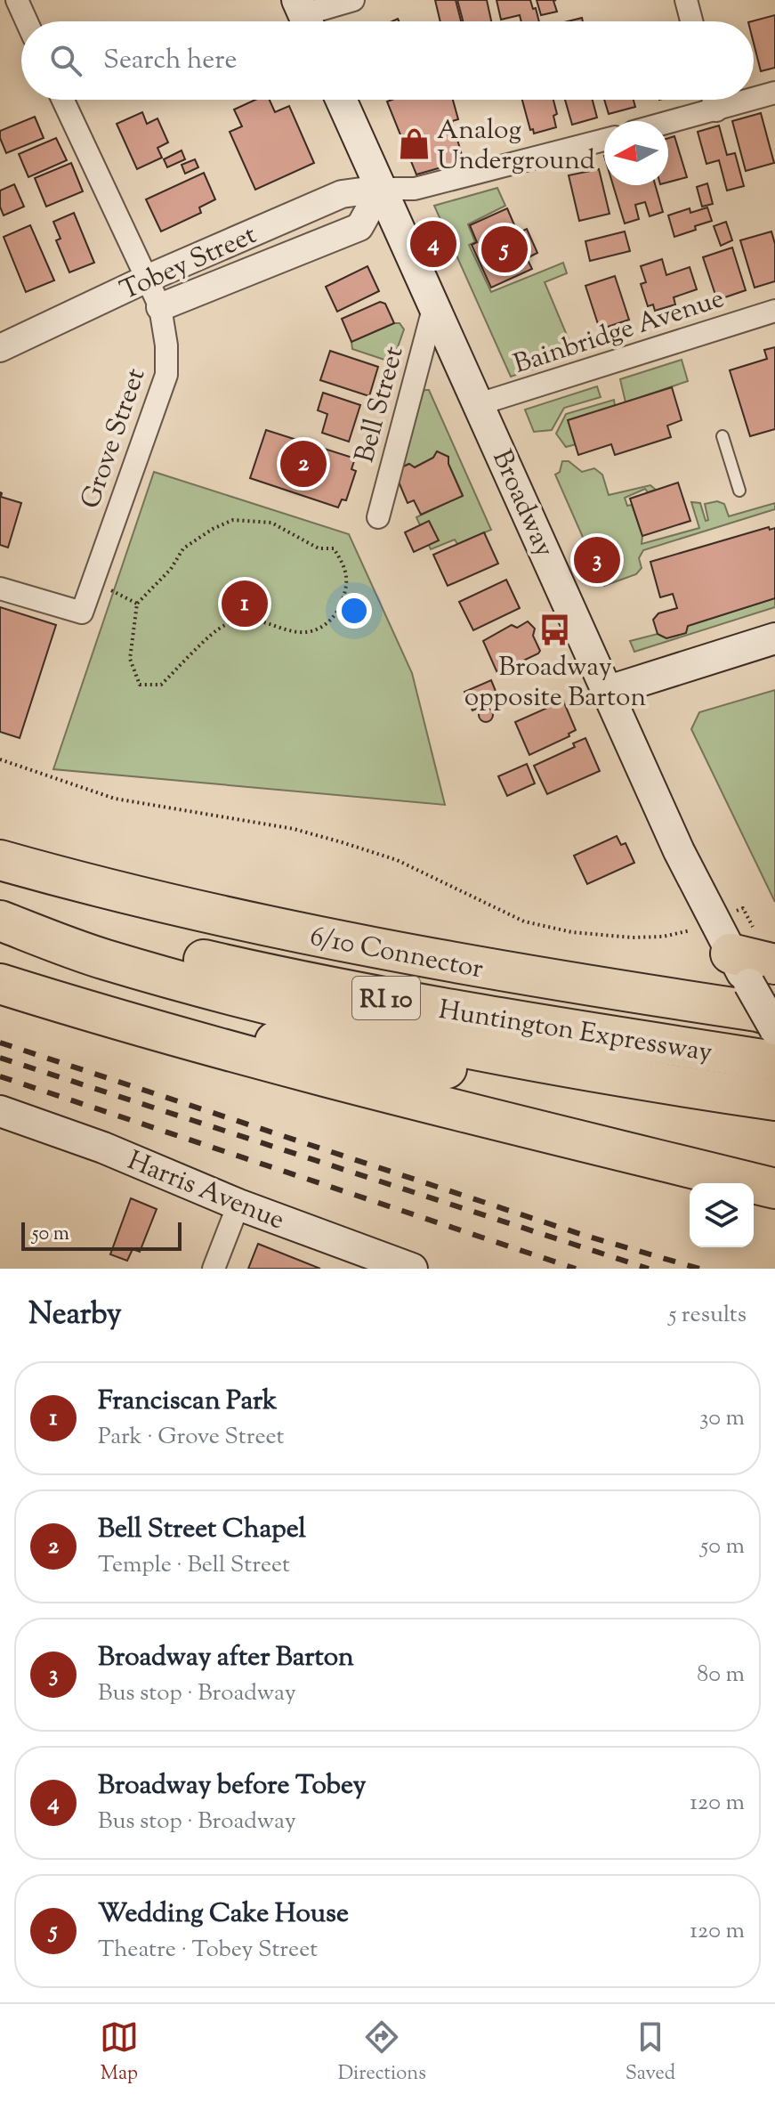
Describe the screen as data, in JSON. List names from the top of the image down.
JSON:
{
  "streets": {
    "highway": ["6/10 Connector", "RI 10", "Huntington Expressway"],
    "main road": ["Broadway", "Harris Avenue"],
    "street": [
      "Tobey Street",
      "Bainbridge Avenue",
      "Bell Street",
      "Grove Street"
    ]
  },
  "crossings": [
    ["Tobey Street", "Grove Street"],
    ["Tobey Street", "Broadway"],
    ["Bainbridge Avenue", "Broadway"],
    ["Bell Street", "Broadway"],
    ["Broadway", "6/10 Connector"]
  ],
  "places": {
    "shop": ["Analog Underground"],
    "bus stop": ["Broadway opposite Barton"]
  },
  "scale_bar": "50 m",
  "north": "left",
  "page": {
    "search": "Search here",
    "pins": [
      "4",
      "5",
      "2",
      "3",
      "1"
    ],
    "scale": "50 m",
    "heading": ["Nearby", "5 results"],
    "list": [
      {
        "mark": "1",
        "name": "Franciscan Park",
        "note": "Park · Grove Street",
        "value": "30 m"
      },
      {
        "mark": "2",
        "name": "Bell Street Chapel",
        "note": "Temple · Bell Street",
        "value": "50 m"
      },
      {
        "mark": "3",
        "name": "Broadway after Barton",
        "note": "Bus stop · Broadway",
        "value": "80 m"
      },
      {
        "mark": "4",
        "name": "Broadway before Tobey",
        "note": "Bus stop · Broadway",
        "value": "120 m"
      },
      {
        "mark": "5",
        "name": "Wedding Cake House",
        "note": "Theatre · Tobey Street",
        "value": "120 m"
      }
    ],
    "nav": ["Map", "Directions", "Saved"]
  }
}
